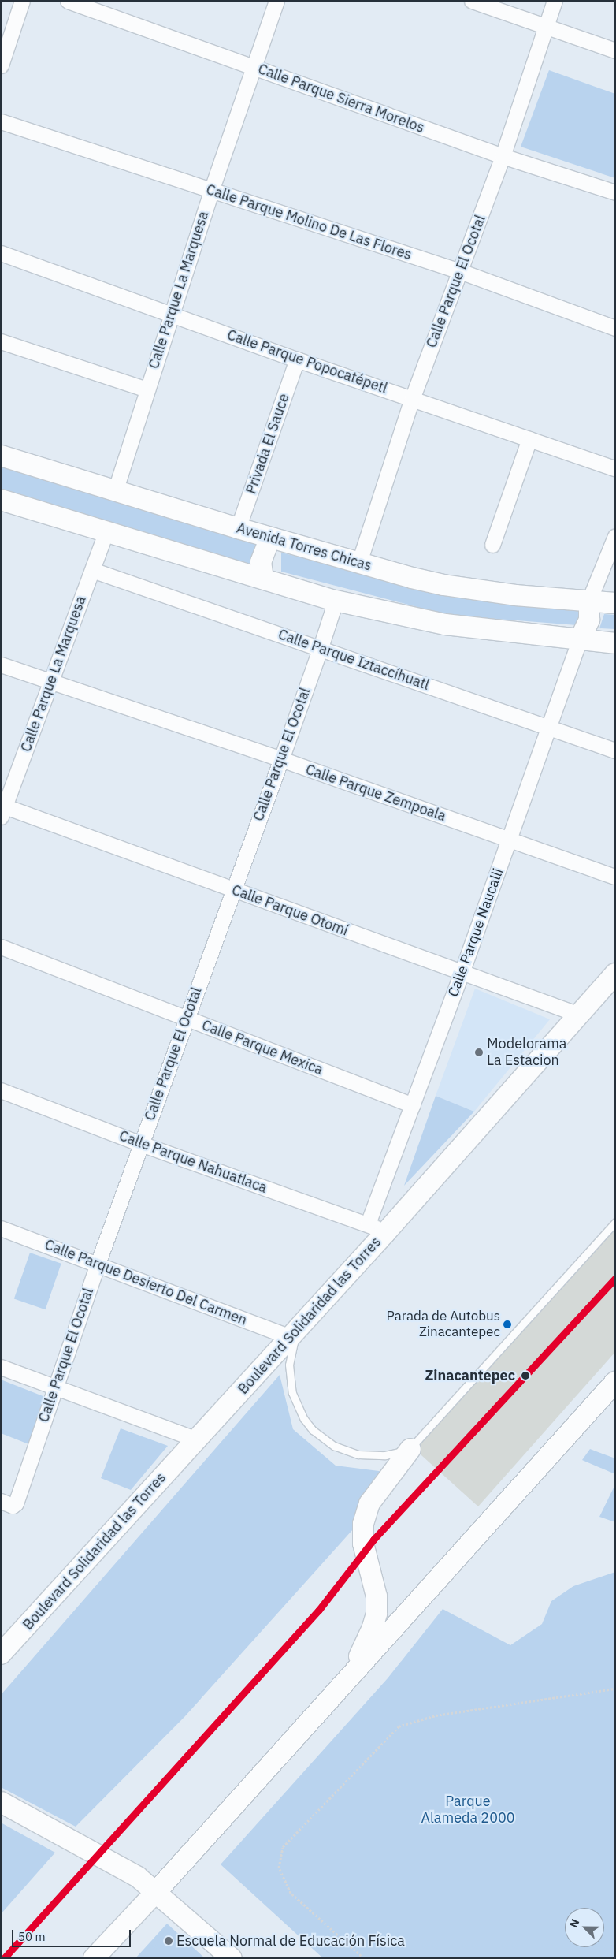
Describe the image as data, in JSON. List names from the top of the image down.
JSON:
{
  "streets": {
    "main road": ["Avenida Torres Chicas", "Boulevard Solidaridad las Torres"],
    "street": [
      "Calle Parque Sierra Morelos",
      "Calle Parque Molino De Las Flores",
      "Calle Parque El Ocotal",
      "Calle Parque La Marquesa",
      "Calle Parque Popocatépetl",
      "Privada El Sauce",
      "Calle Parque Iztaccíhuatl",
      "Calle Parque Zempoala",
      "Calle Parque Otomí",
      "Calle Parque Naucalli",
      "Calle Parque Mexica",
      "Calle Parque Nahuatlaca",
      "Calle Parque Desierto Del Carmen"
    ]
  },
  "crossings": [
    ["Calle Parque Sierra Morelos", "Calle Parque El Ocotal"],
    ["Calle Parque Sierra Morelos", "Calle Parque La Marquesa"],
    ["Calle Parque Molino De Las Flores", "Calle Parque El Ocotal"],
    ["Calle Parque Molino De Las Flores", "Calle Parque La Marquesa"],
    ["Calle Parque El Ocotal", "Calle Parque Popocatépetl"],
    ["Calle Parque El Ocotal", "Avenida Torres Chicas"],
    ["Calle Parque El Ocotal", "Calle Parque Iztaccíhuatl"],
    ["Calle Parque El Ocotal", "Calle Parque Zempoala"],
    ["Calle Parque El Ocotal", "Calle Parque Otomí"],
    ["Calle Parque El Ocotal", "Calle Parque Mexica"],
    ["Calle Parque El Ocotal", "Calle Parque Nahuatlaca"],
    ["Calle Parque El Ocotal", "Calle Parque Desierto Del Carmen"],
    ["Calle Parque La Marquesa", "Calle Parque Popocatépetl"],
    ["Calle Parque La Marquesa", "Avenida Torres Chicas"],
    ["Calle Parque La Marquesa", "Calle Parque Iztaccíhuatl"],
    ["Calle Parque La Marquesa", "Calle Parque Zempoala"],
    ["Calle Parque La Marquesa", "Calle Parque Otomí"],
    ["Calle Parque Popocatépetl", "Privada El Sauce"],
    ["Privada El Sauce", "Avenida Torres Chicas"],
    ["Calle Parque Iztaccíhuatl", "Calle Parque Naucalli"],
    ["Calle Parque Zempoala", "Calle Parque Naucalli"],
    ["Calle Parque Otomí", "Calle Parque Naucalli"],
    ["Calle Parque Otomí", "Boulevard Solidaridad las Torres"],
    ["Calle Parque Naucalli", "Calle Parque Mexica"],
    ["Calle Parque Naucalli", "Calle Parque Nahuatlaca"],
    ["Calle Parque Naucalli", "Boulevard Solidaridad las Torres"],
    ["Calle Parque Nahuatlaca", "Boulevard Solidaridad las Torres"],
    ["Calle Parque Desierto Del Carmen", "Boulevard Solidaridad las Torres"]
  ],
  "parks": ["Parque Alameda 2000"],
  "places": [
    "Modelorama La Estacion",
    "Parada de Autobus Zinacantepec",
    "Zinacantepec",
    "Escuela Normal de Educación Física"
  ],
  "scale_bar": "50 m",
  "north": "top left"
}
